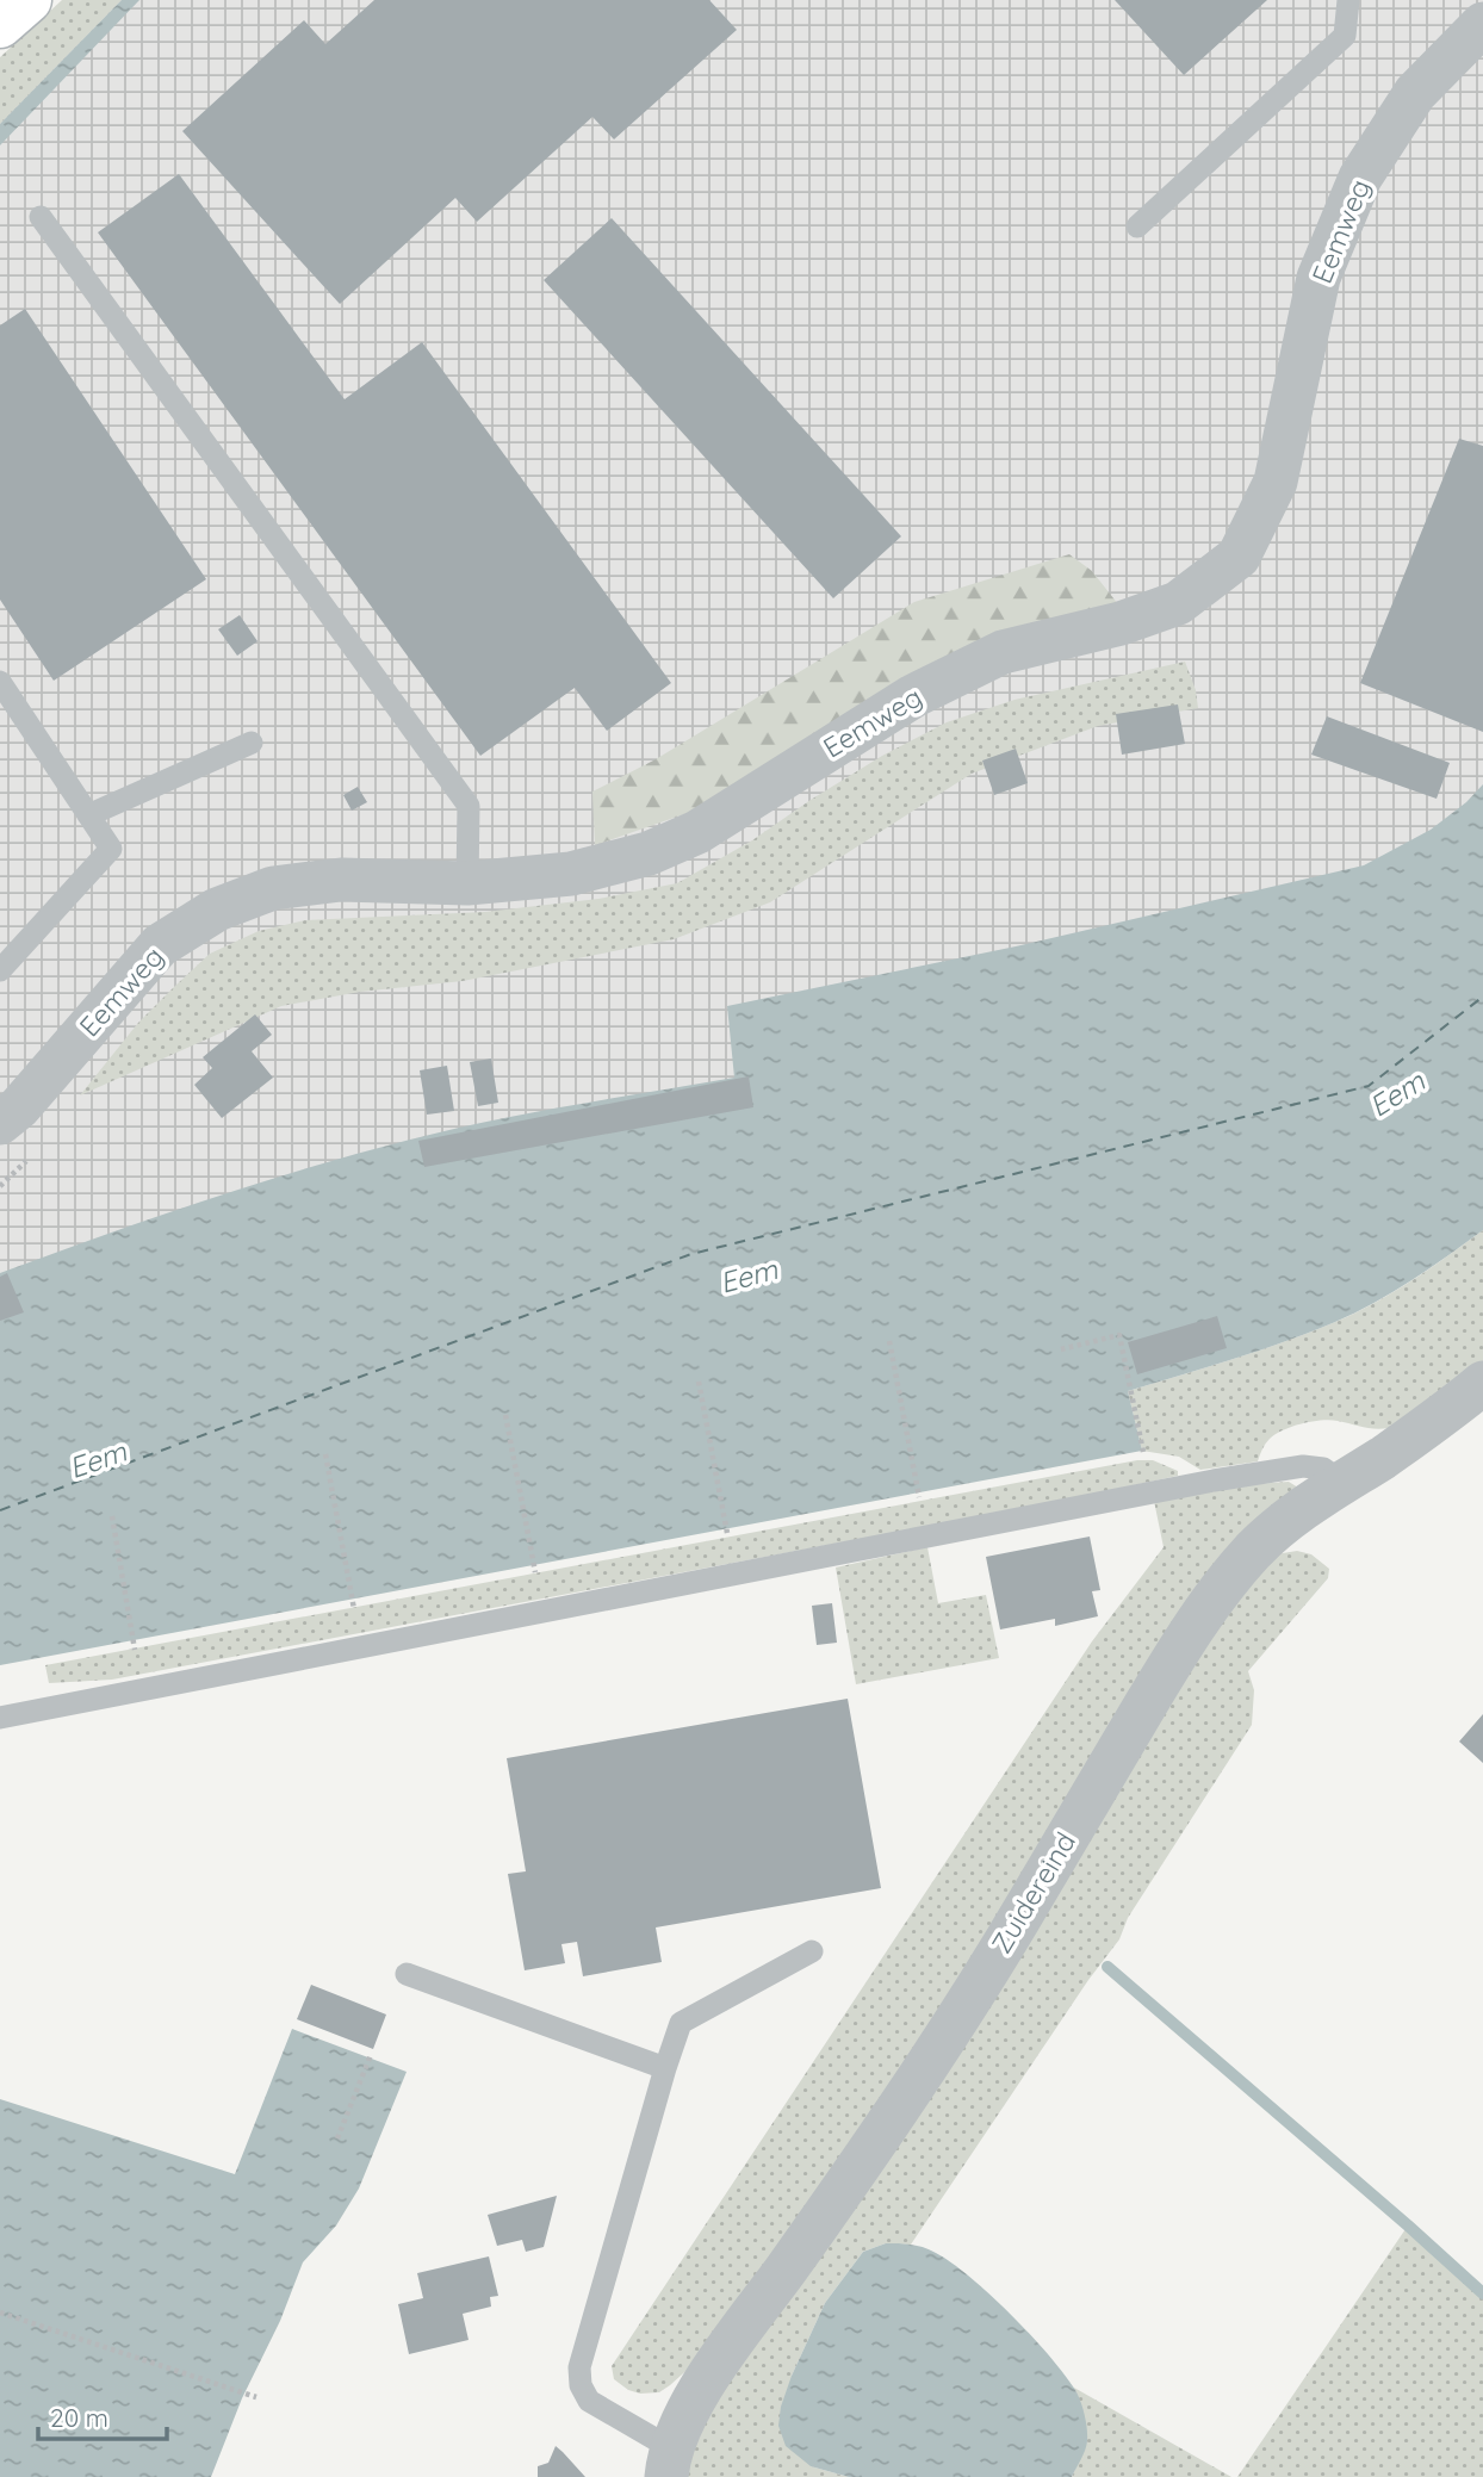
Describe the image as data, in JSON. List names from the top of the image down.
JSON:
{
  "streets": {
    "street": ["Eemweg", "Zuidereind"]
  },
  "water": ["Eem"],
  "scale_bar": "20 m"
}
